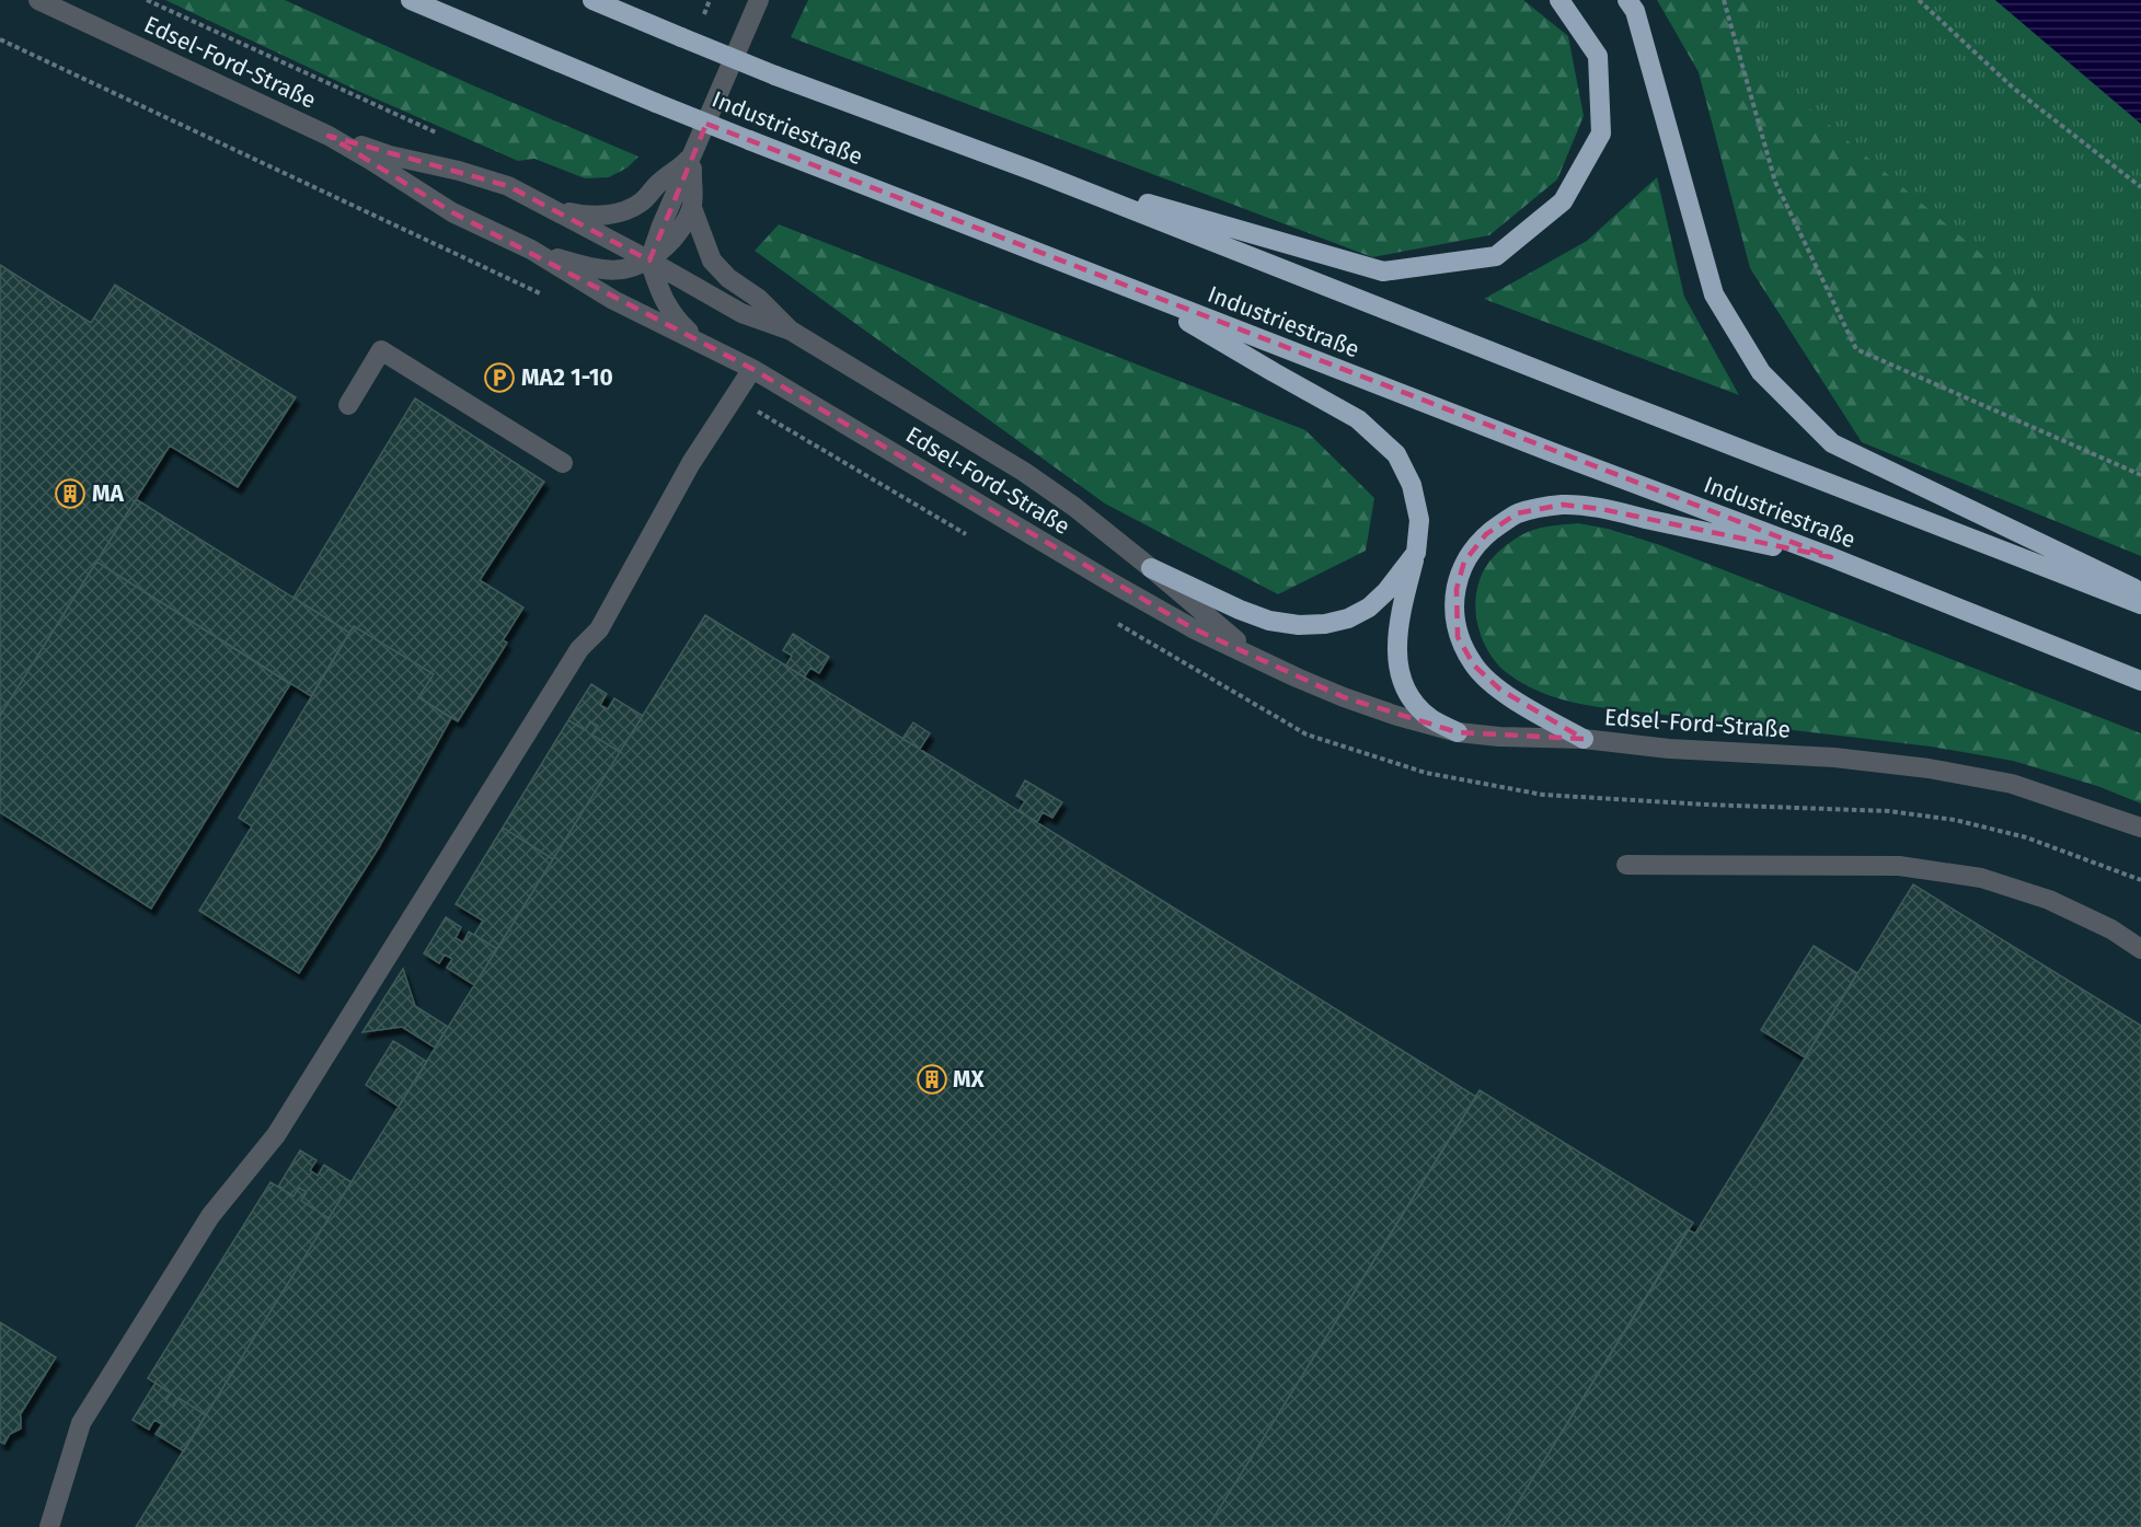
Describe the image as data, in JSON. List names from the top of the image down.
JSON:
{
  "streets": {
    "highway": ["Industriestraße"],
    "street": ["Edsel-Ford-Straße"]
  },
  "places": {
    "parking": ["MA2 1-10"],
    "building": ["MA", "MX"]
  }
}
